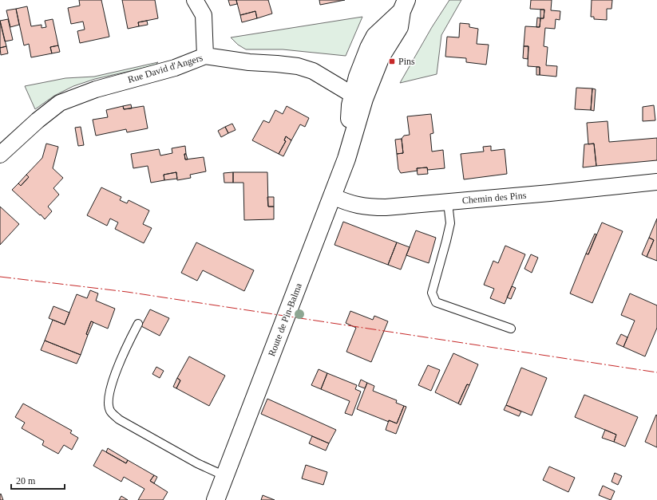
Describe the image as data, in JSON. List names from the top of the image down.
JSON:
{
  "streets": {
    "street": ["Rue David d'Angers", "Chemin des Pins", "Route de Pin-Balma"]
  },
  "crossings": [
    ["Rue David d'Angers", "Route de Pin-Balma"],
    ["Chemin des Pins", "Route de Pin-Balma"]
  ],
  "places": {
    "transit": ["Pins"]
  },
  "scale_bar": "20 m"
}
